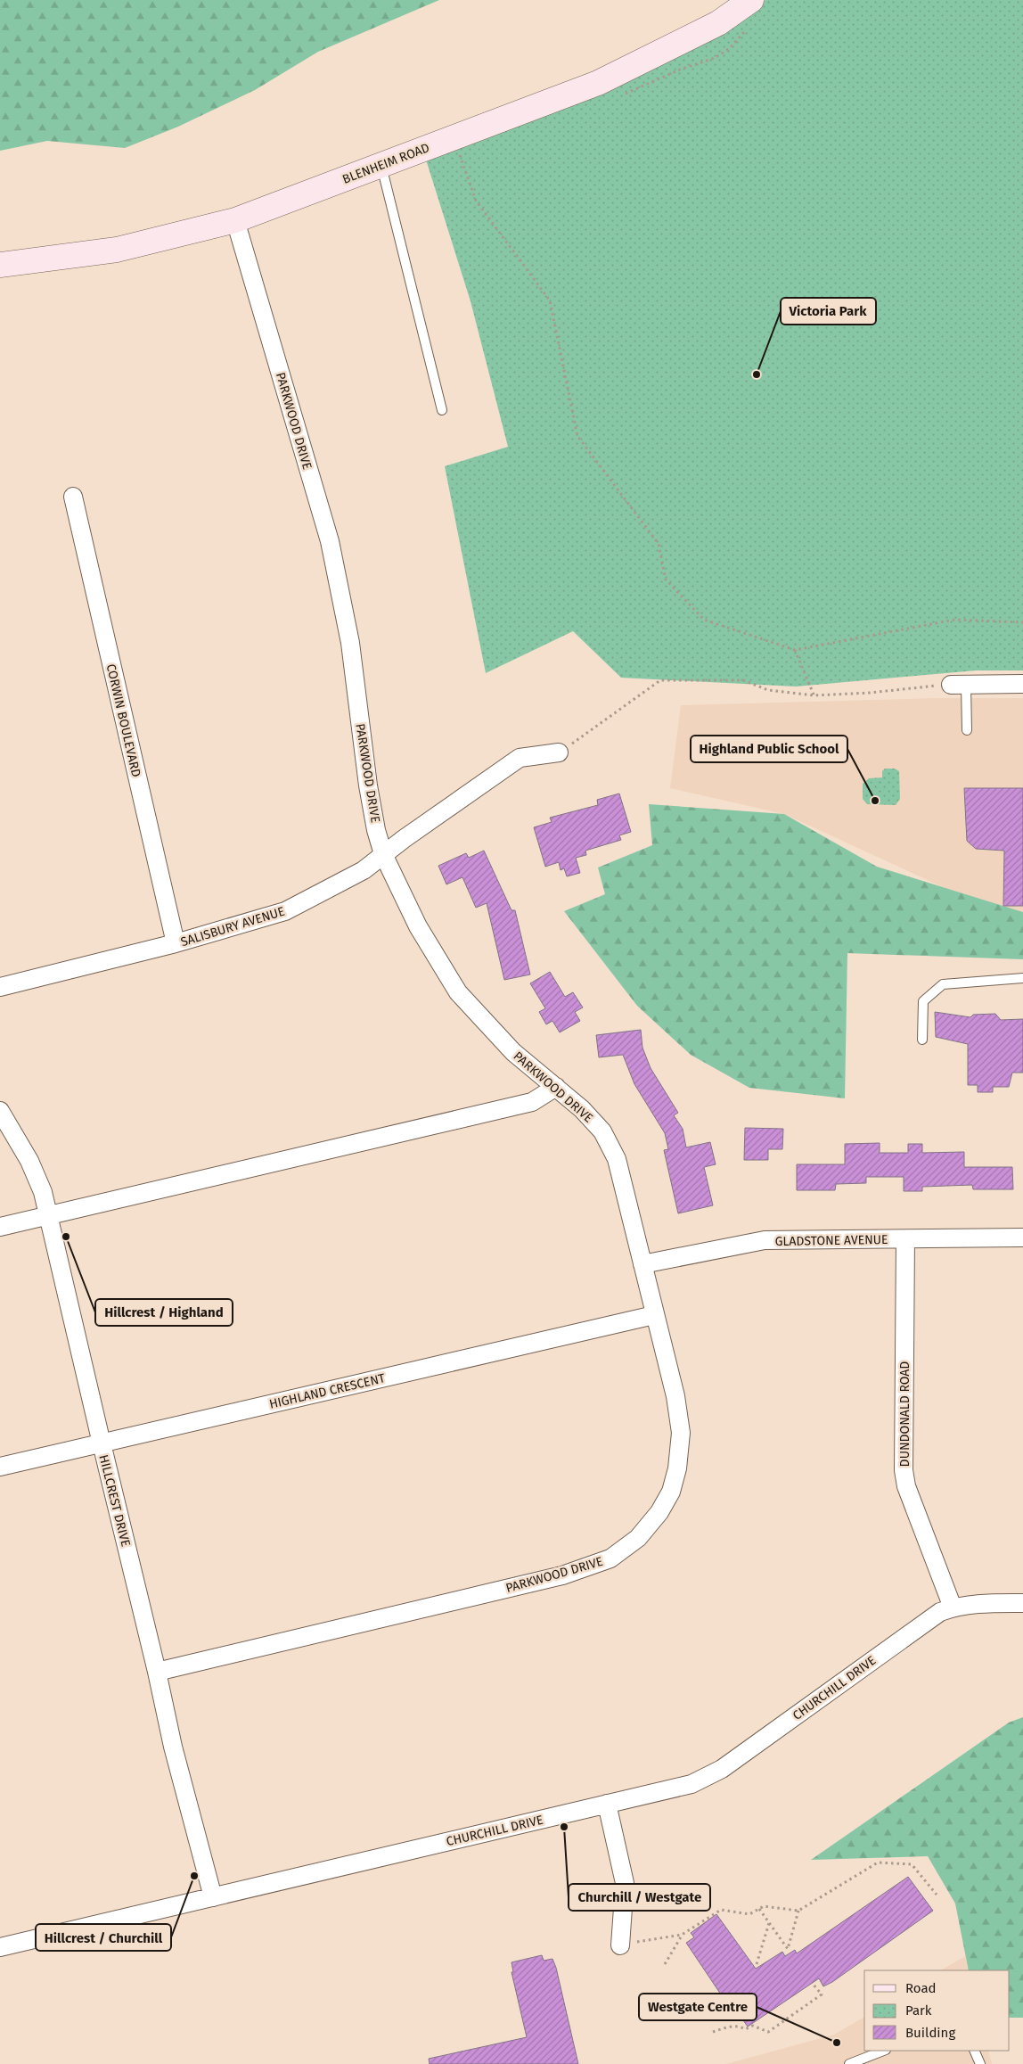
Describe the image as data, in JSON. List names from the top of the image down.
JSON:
{
  "streets": {
    "main road": ["BLENHEIM ROAD"],
    "street": [
      "PARKWOOD DRIVE",
      "CORWIN BOULEVARD",
      "SALISBURY AVENUE",
      "GLADSTONE AVENUE",
      "HIGHLAND CRESCENT",
      "DUNDONALD ROAD",
      "HILLCREST DRIVE",
      "CHURCHILL DRIVE"
    ]
  },
  "crossings": [
    ["BLENHEIM ROAD", "PARKWOOD DRIVE"],
    ["PARKWOOD DRIVE", "SALISBURY AVENUE"],
    ["PARKWOOD DRIVE", "GLADSTONE AVENUE"],
    ["PARKWOOD DRIVE", "HIGHLAND CRESCENT"],
    ["PARKWOOD DRIVE", "HILLCREST DRIVE"],
    ["CORWIN BOULEVARD", "SALISBURY AVENUE"],
    ["GLADSTONE AVENUE", "DUNDONALD ROAD"],
    ["HIGHLAND CRESCENT", "HILLCREST DRIVE"],
    ["DUNDONALD ROAD", "CHURCHILL DRIVE"],
    ["HILLCREST DRIVE", "CHURCHILL DRIVE"]
  ],
  "places": [
    "Victoria Park",
    "Highland Public School",
    "Hillcrest / Highland",
    "Churchill / Westgate",
    "Hillcrest / Churchill",
    "Westgate Centre"
  ],
  "legend": ["Road", "Park", "Building"]
}
